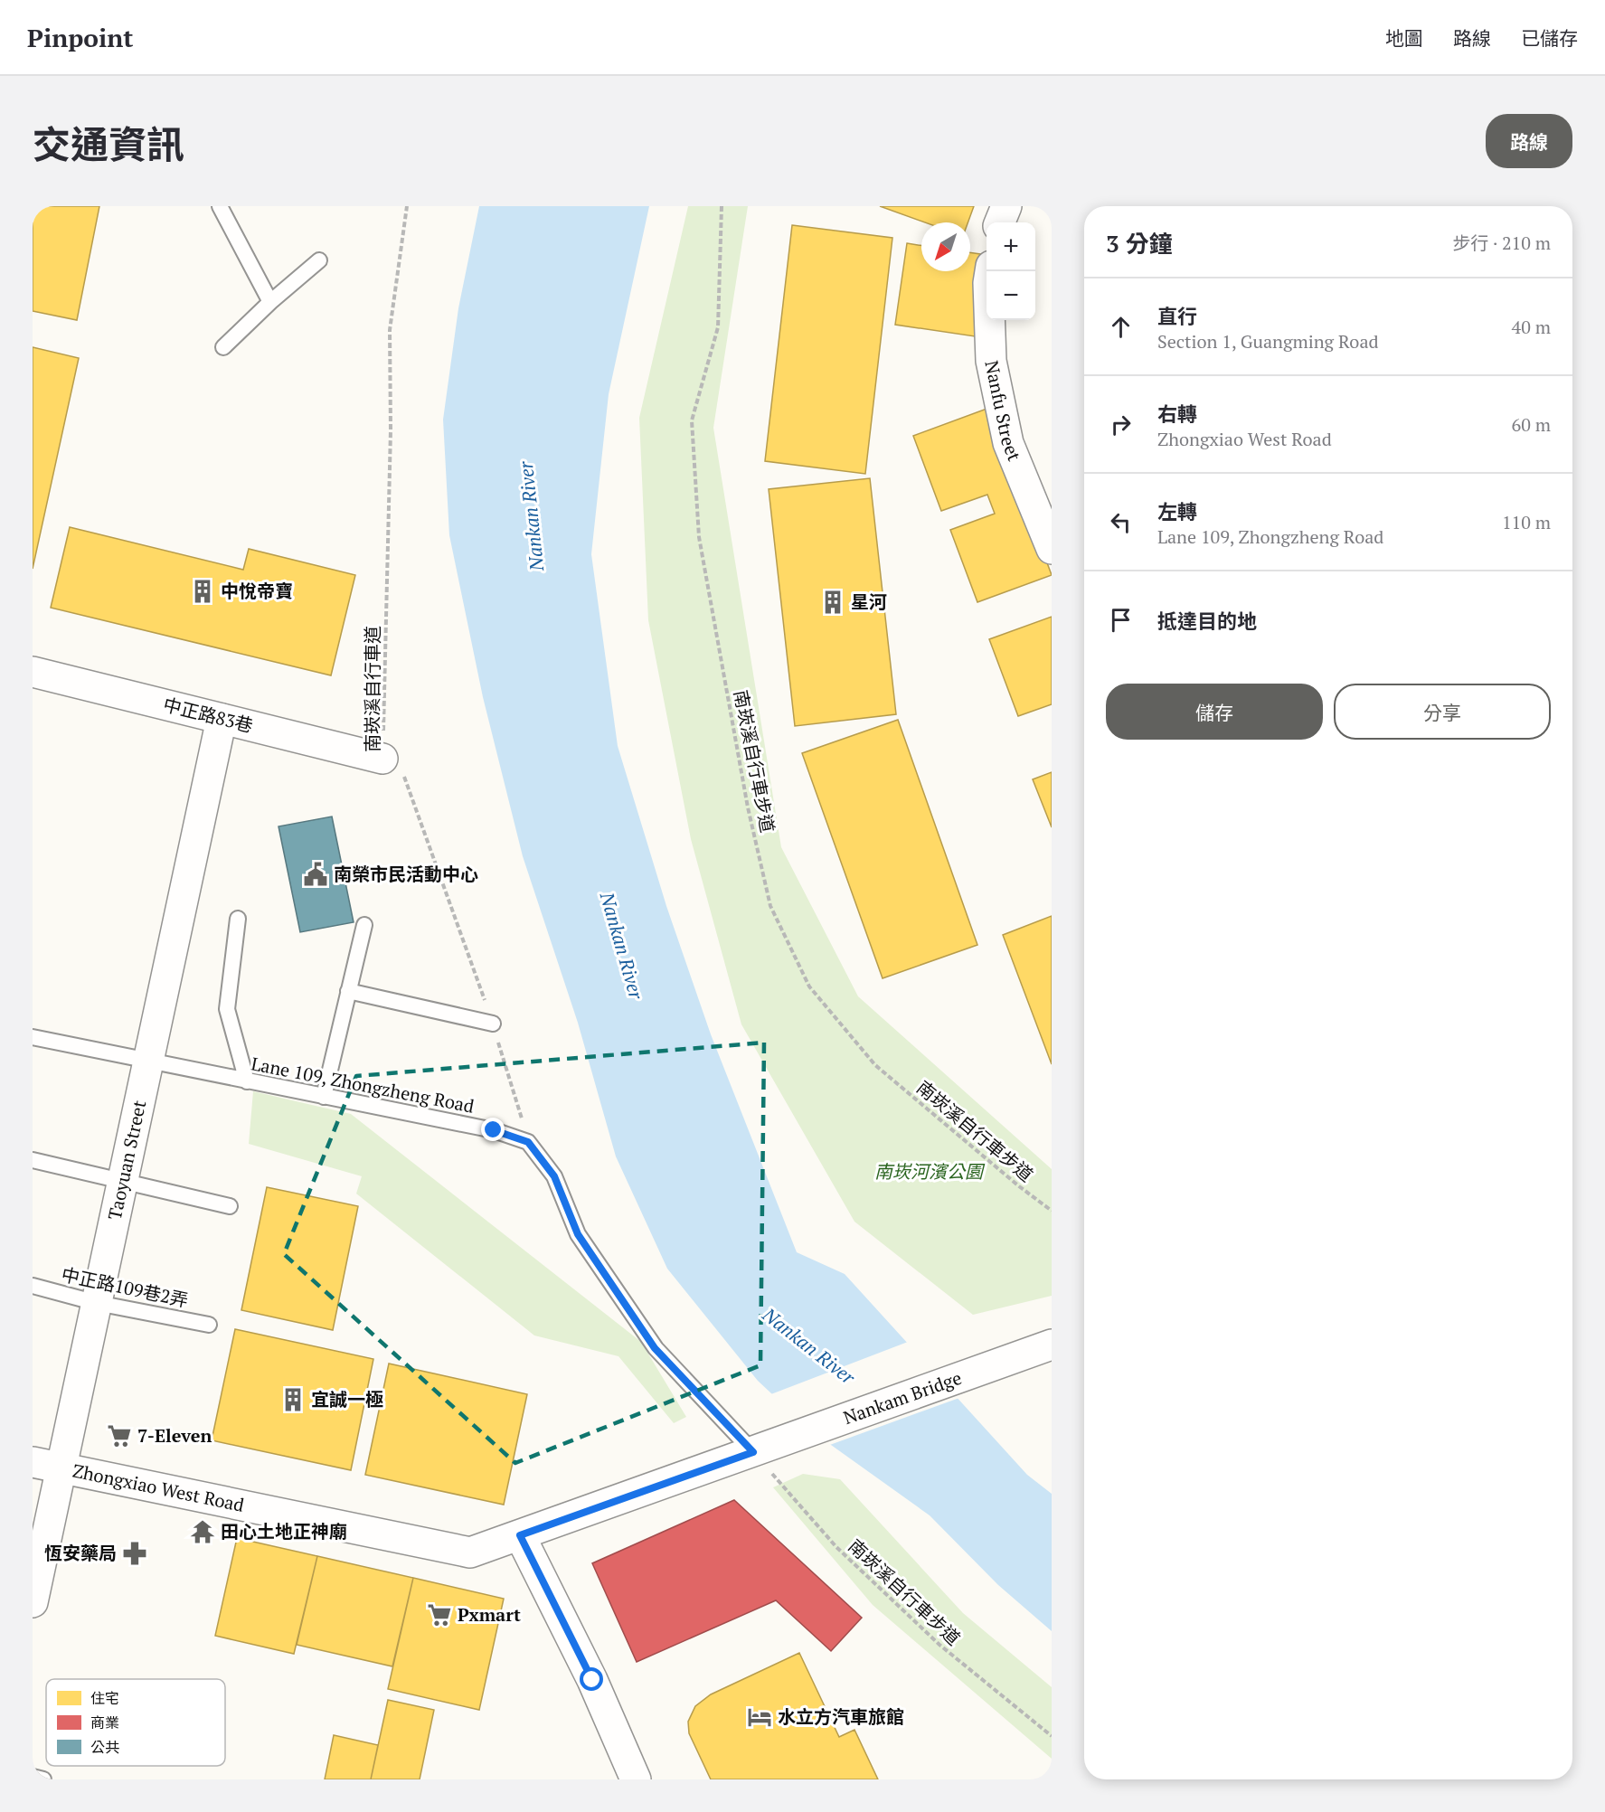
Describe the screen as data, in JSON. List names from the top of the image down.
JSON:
{
  "streets": {
    "street": [
      "Nanfu Street",
      "中正路83巷",
      "Taoyuan Street",
      "Nankam Bridge",
      "Zhongxiao West Road"
    ],
    "lane": ["Lane 109, Zhongzheng Road", "中正路109巷2弄"],
    "path": ["南崁溪自行車道", "南崁溪自行車步道"]
  },
  "crossings": [
    ["南崁溪自行車道", "中正路83巷"],
    ["南崁溪自行車道", "Lane 109, Zhongzheng Road"],
    ["中正路83巷", "Taoyuan Street"],
    ["南崁溪自行車步道", "Nankam Bridge"],
    ["南崁溪自行車步道", "Zhongxiao West Road"],
    ["Lane 109, Zhongzheng Road", "Taoyuan Street"],
    ["Taoyuan Street", "中正路109巷2弄"],
    ["Taoyuan Street", "Zhongxiao West Road"],
    ["Nankam Bridge", "Zhongxiao West Road"]
  ],
  "water": ["Nankan River"],
  "parks": ["南崁河濱公園"],
  "places": {
    "building": ["中悅帝寶", "星河", "宜誠一極"],
    "public building": ["南榮市民活動中心"],
    "supermarket": ["7-Eleven", "Pxmart"],
    "temple": ["田心土地正神廟"],
    "pharmacy": ["恆安藥局"],
    "hotel": ["水立方汽車旅館"]
  },
  "legend": ["住宅", "商業", "公共"],
  "north": "bottom left",
  "page": {
    "header": "Pinpoint",
    "nav": ["地圖", "路線", "已儲存"],
    "title": "交通資訊",
    "buttons": [
      "路線",
      ["儲存", "分享"]
    ],
    "heading": ["3 分鐘", "步行 · 210 m"],
    "map_buttons": ["+", "−"],
    "list": [
      ["直行", "Section 1, Guangming Road", "40 m"],
      ["右轉", "Zhongxiao West Road", "60 m"],
      ["左轉", "Lane 109, Zhongzheng Road", "110 m"],
      "抵達目的地"
    ]
  }
}
